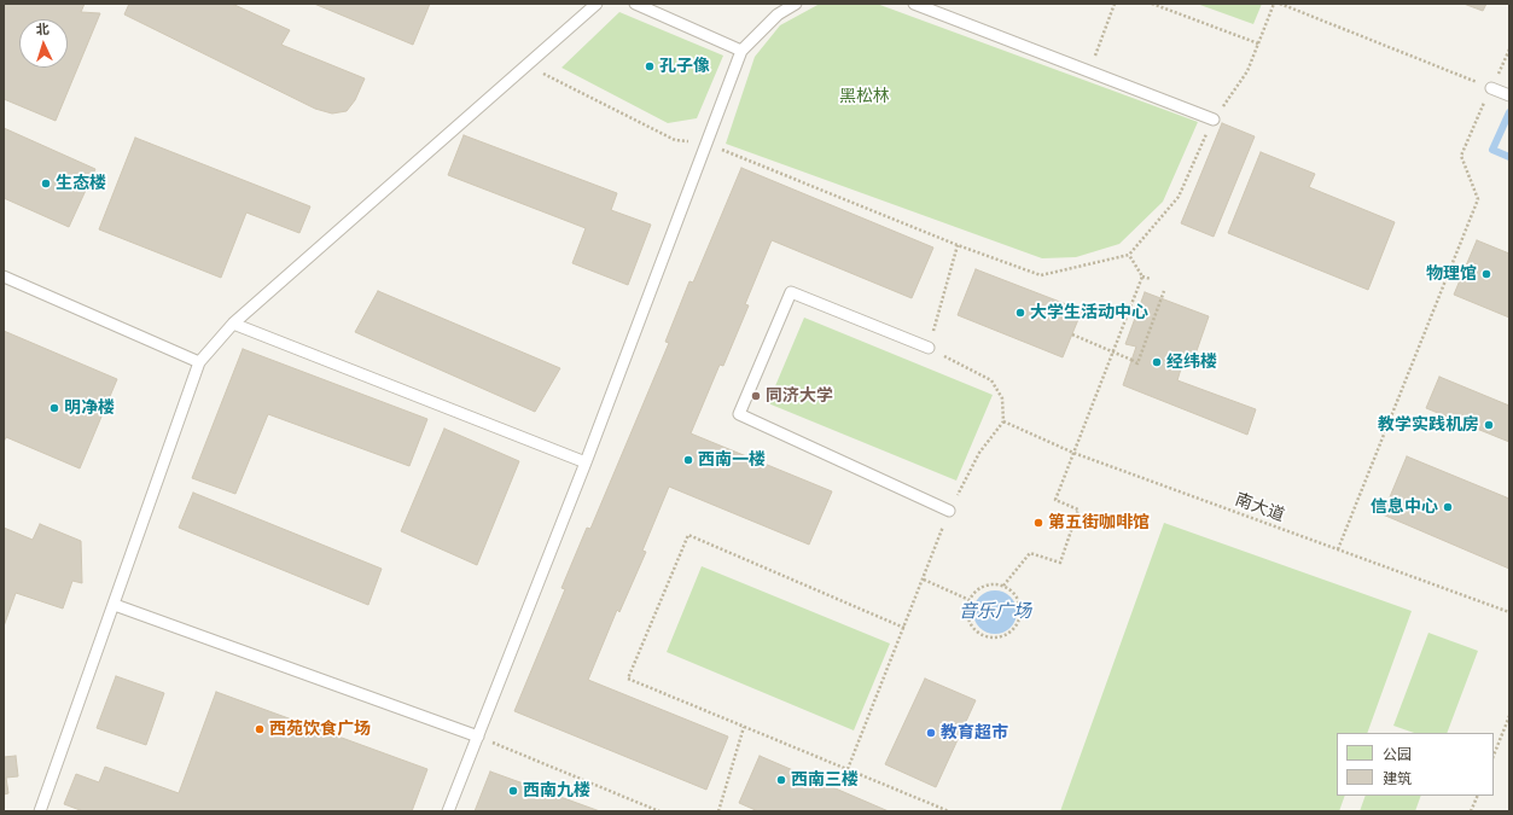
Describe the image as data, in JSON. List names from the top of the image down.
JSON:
{
  "streets": {
    "path": ["南大道"]
  },
  "water": ["音乐广场"],
  "parks": ["黑松林"],
  "places": [
    "孔子像",
    "生态楼",
    "物理馆",
    "大学生活动中心",
    "经纬楼",
    "同济大学",
    "明净楼",
    "教学实践机房",
    "西南一楼",
    "信息中心",
    "第五街咖啡馆",
    "西苑饮食广场",
    "教育超市",
    "西南三楼",
    "西南九楼"
  ],
  "legend": ["公园", "建筑"],
  "north": "top"
}
